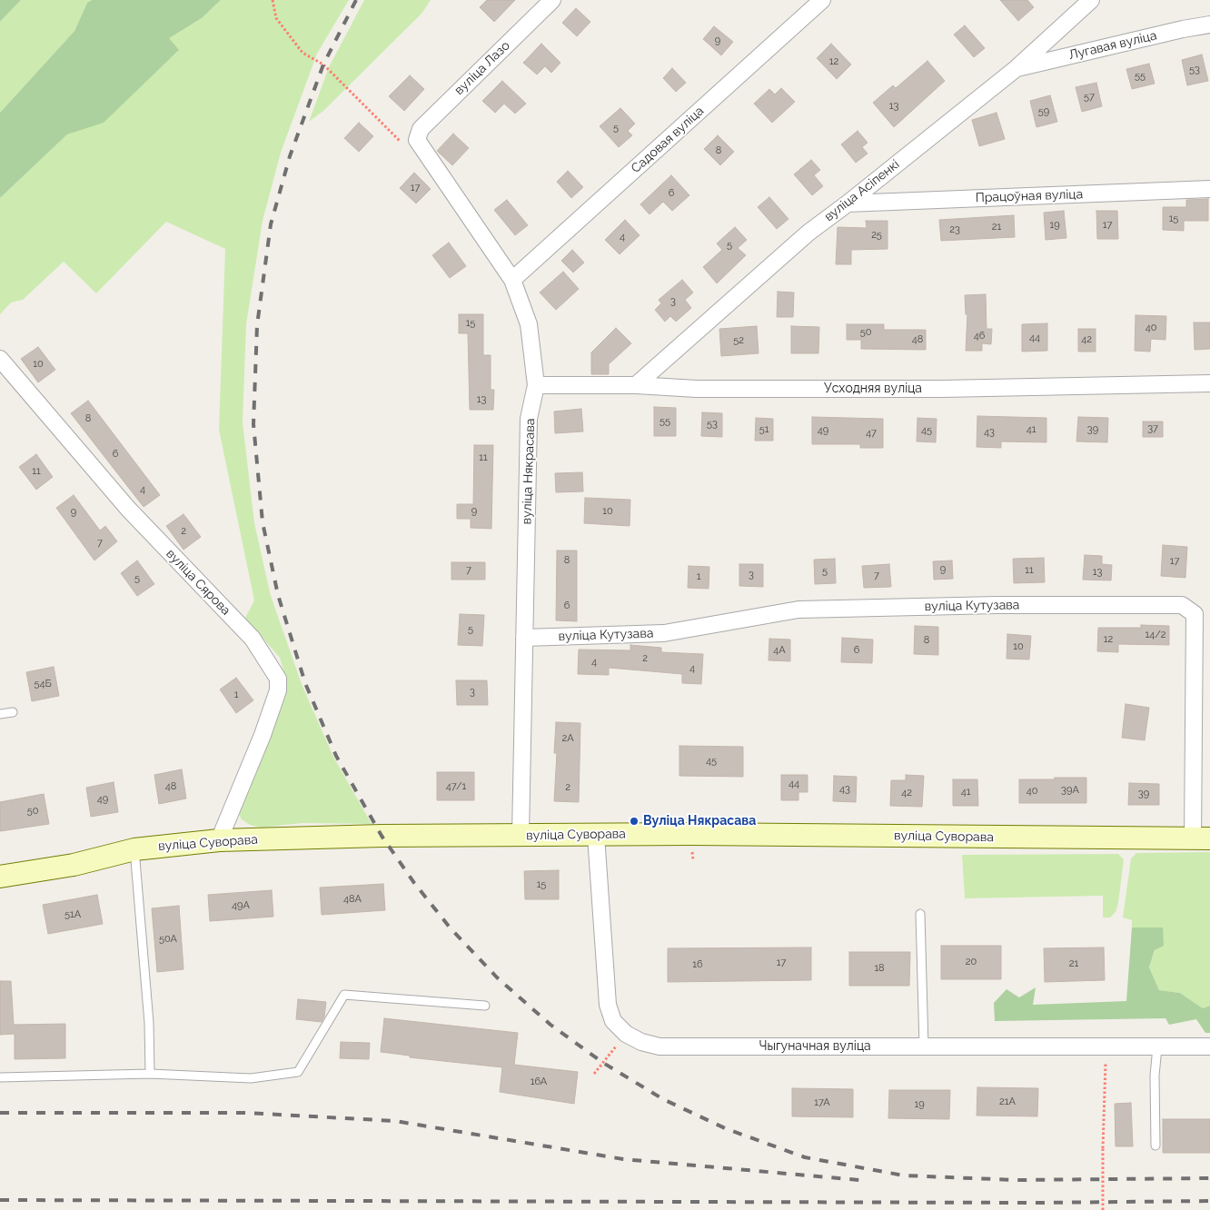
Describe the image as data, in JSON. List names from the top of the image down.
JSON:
{
  "streets": {
    "street": [
      "Лугавая вуліца",
      "вуліца Лазо",
      "Садовая вуліца",
      "вуліца Асіпенкі",
      "Працоўная вуліца",
      "Усходняя вуліца",
      "вуліца Някрасава",
      "вуліца Сярова",
      "вуліца Кутузава",
      "вуліца Суворава",
      "Чыгуначная вуліца"
    ]
  },
  "crossings": [
    ["Лугавая вуліца", "вуліца Асіпенкі"],
    ["вуліца Лазо", "вуліца Някрасава"],
    ["Садовая вуліца", "вуліца Някрасава"],
    ["вуліца Асіпенкі", "Працоўная вуліца"],
    ["вуліца Асіпенкі", "Усходняя вуліца"],
    ["Усходняя вуліца", "вуліца Някрасава"],
    ["вуліца Някрасава", "вуліца Кутузава"],
    ["вуліца Някрасава", "вуліца Суворава"],
    ["вуліца Сярова", "вуліца Суворава"],
    ["вуліца Кутузава", "вуліца Суворава"],
    ["вуліца Суворава", "Чыгуначная вуліца"]
  ],
  "places": ["Вуліца Някрасава"],
  "house_numbers": [
    "9",
    "12",
    "53",
    "55",
    "57",
    "13",
    "59",
    "5",
    "8",
    "17",
    "6",
    "15",
    "19",
    "17",
    "21",
    "23",
    "25",
    "4",
    "5",
    "3",
    "15",
    "40",
    "50",
    "46",
    "44",
    "48",
    "42",
    "52",
    "10",
    "13",
    "8",
    "55",
    "53",
    "37",
    "51",
    "41",
    "39",
    "49",
    "45",
    "43",
    "47",
    "6",
    "11",
    "11",
    "4",
    "9",
    "10",
    "9",
    "2",
    "7",
    "8",
    "17",
    "9",
    "7",
    "11",
    "5",
    "13",
    "3",
    "7",
    "1",
    "5",
    "6",
    "5",
    "14/2",
    "12",
    "8",
    "10",
    "4А",
    "6",
    "2",
    "4",
    "4",
    "54Б",
    "3",
    "1",
    "2А",
    "45",
    "44",
    "48",
    "47/1",
    "2",
    "43",
    "39А",
    "40",
    "41",
    "42",
    "39",
    "49",
    "50",
    "15",
    "48А",
    "49А",
    "51А",
    "50А",
    "20",
    "17",
    "21",
    "16",
    "18",
    "16А",
    "21А",
    "17А",
    "19"
  ]
}
